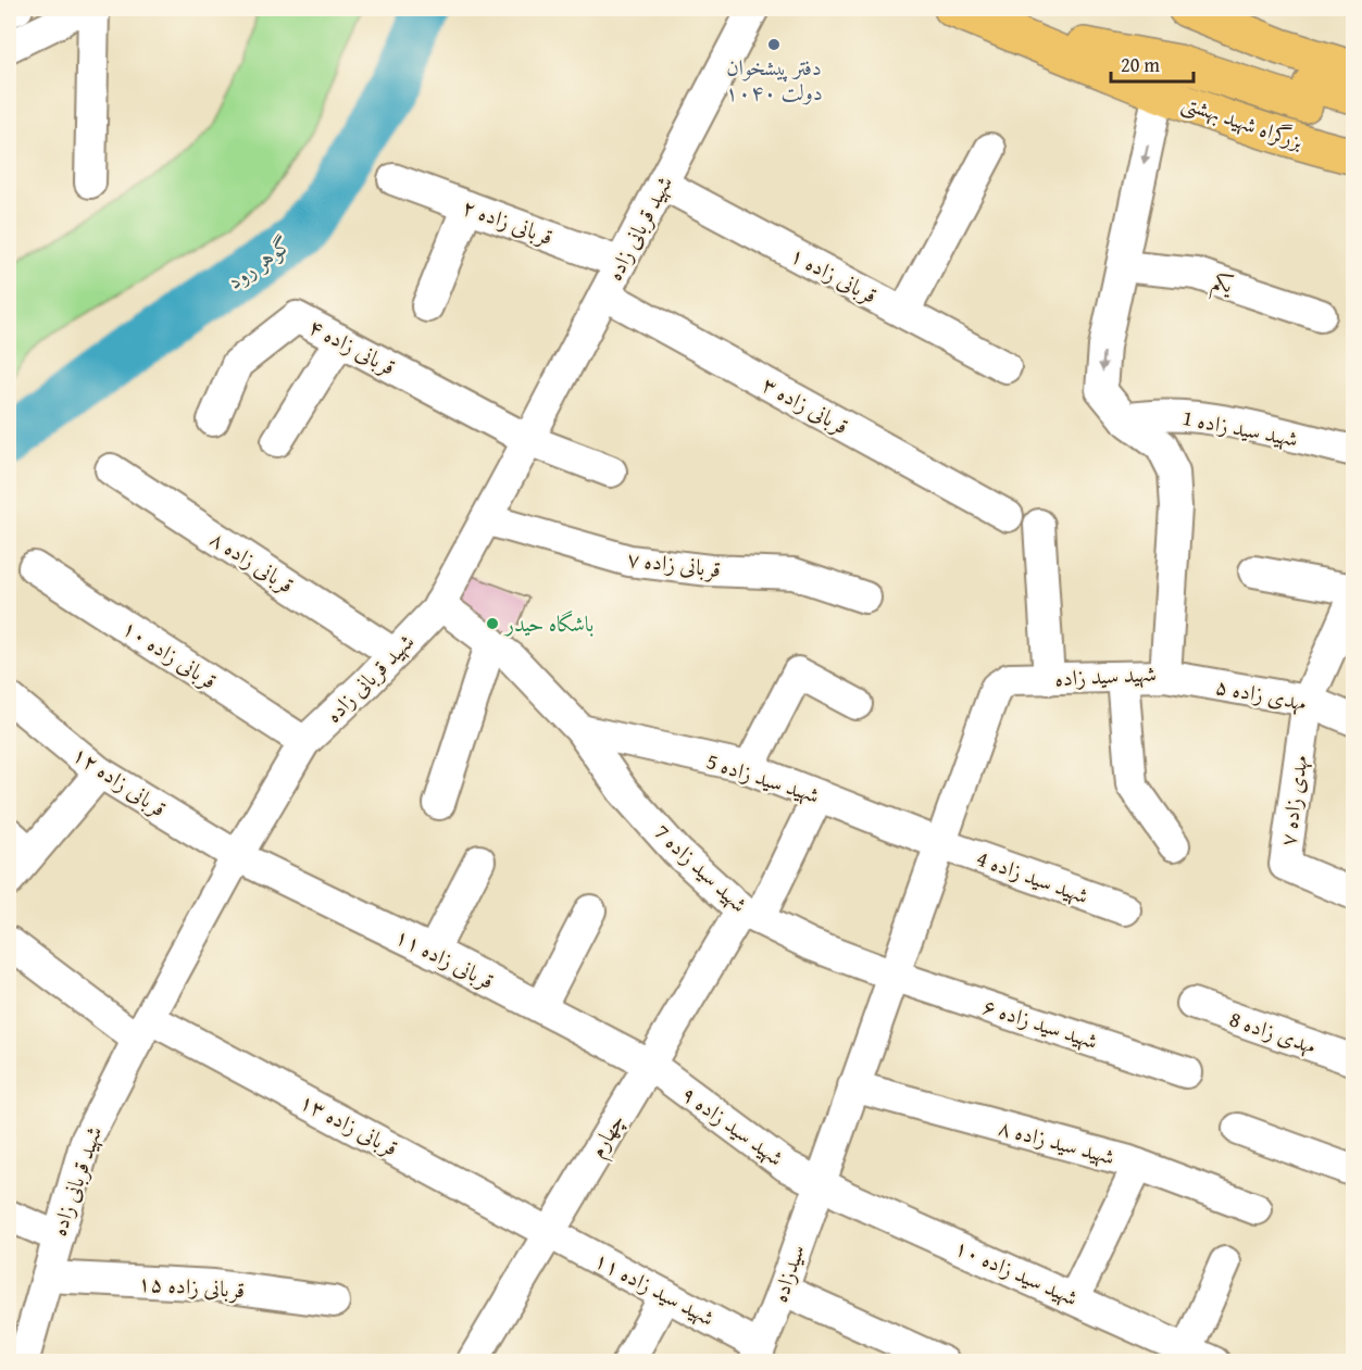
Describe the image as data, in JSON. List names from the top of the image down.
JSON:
{
  "streets": {
    "highway": ["بزرگراه شهید بهشتی"],
    "street": [
      "قربانی زاده ۲",
      "شهید قربانی زاده",
      "قربانی زاده ۱",
      "یکم",
      "قربانی زاده ۴",
      "قربانی زاده ۳",
      "شهید سید زاده 1",
      "قربانی زاده ۸",
      "قربانی زاده ۷",
      "قربانی زاده ۱۰",
      "شهید سید زاده",
      "مهدی زاده ۵",
      "شهید سید زاده 5",
      "قربانی زاده ۱۲",
      "مهدی زاده ۷",
      "شهید سید زاده 7",
      "شهید سید زاده 4",
      "قربانی زاده ۱۱",
      "شهید سید زاده ۶",
      "مهدی زاده 8",
      "قربانی زاده ۱۳",
      "شهید سید زاده ۹",
      "چهارم",
      "شهید سید زاده ۸",
      "شهید سید زاده ۱۰",
      "سیدزاده",
      "قربانی زاده ۱۵",
      "شهید سید زاده ۱۱"
    ]
  },
  "crossings": [
    ["بزرگراه شهید بهشتی", "شهید سید زاده"],
    ["قربانی زاده ۲", "شهید قربانی زاده"],
    ["شهید قربانی زاده", "قربانی زاده ۱"],
    ["شهید قربانی زاده", "قربانی زاده ۴"],
    ["شهید قربانی زاده", "قربانی زاده ۳"],
    ["شهید قربانی زاده", "قربانی زاده ۸"],
    ["شهید قربانی زاده", "قربانی زاده ۷"],
    ["شهید قربانی زاده", "قربانی زاده ۱۰"],
    ["شهید قربانی زاده", "قربانی زاده ۱۲"],
    ["شهید قربانی زاده", "شهید سید زاده 7"],
    ["شهید قربانی زاده", "قربانی زاده ۱۱"],
    ["شهید قربانی زاده", "قربانی زاده ۱۳"],
    ["شهید قربانی زاده", "قربانی زاده ۱۵"],
    ["یکم", "شهید سید زاده"],
    ["شهید سید زاده 1", "شهید سید زاده"],
    ["شهید سید زاده", "مهدی زاده ۵"],
    ["شهید سید زاده", "شهید سید زاده 5"],
    ["شهید سید زاده", "شهید سید زاده 7"],
    ["شهید سید زاده", "شهید سید زاده 4"],
    ["شهید سید زاده", "شهید سید زاده ۶"],
    ["شهید سید زاده", "شهید سید زاده ۹"],
    ["شهید سید زاده", "شهید سید زاده ۸"],
    ["شهید سید زاده", "شهید سید زاده ۱۰"],
    ["شهید سید زاده", "سیدزاده"],
    ["مهدی زاده ۵", "مهدی زاده ۷"],
    ["شهید سید زاده 5", "شهید سید زاده 7"],
    ["شهید سید زاده 5", "شهید سید زاده 4"],
    ["شهید سید زاده 5", "چهارم"],
    ["قربانی زاده ۱۲", "قربانی زاده ۱۱"],
    ["شهید سید زاده 7", "شهید سید زاده ۶"],
    ["شهید سید زاده 7", "چهارم"],
    ["قربانی زاده ۱۱", "شهید سید زاده ۹"],
    ["قربانی زاده ۱۱", "چهارم"],
    ["قربانی زاده ۱۳", "چهارم"],
    ["قربانی زاده ۱۳", "شهید سید زاده ۱۱"],
    ["شهید سید زاده ۹", "چهارم"],
    ["شهید سید زاده ۹", "شهید سید زاده ۱۰"],
    ["شهید سید زاده ۹", "سیدزاده"],
    ["چهارم", "شهید سید زاده ۱۱"],
    ["شهید سید زاده ۱۰", "سیدزاده"],
    ["سیدزاده", "شهید سید زاده ۱۱"]
  ],
  "water": ["گوهر رود"],
  "places": ["دفتر پیشخوان دولت ۱۰۴۰", "باشگاه حیدر"],
  "scale_bar": "20 m"
}
